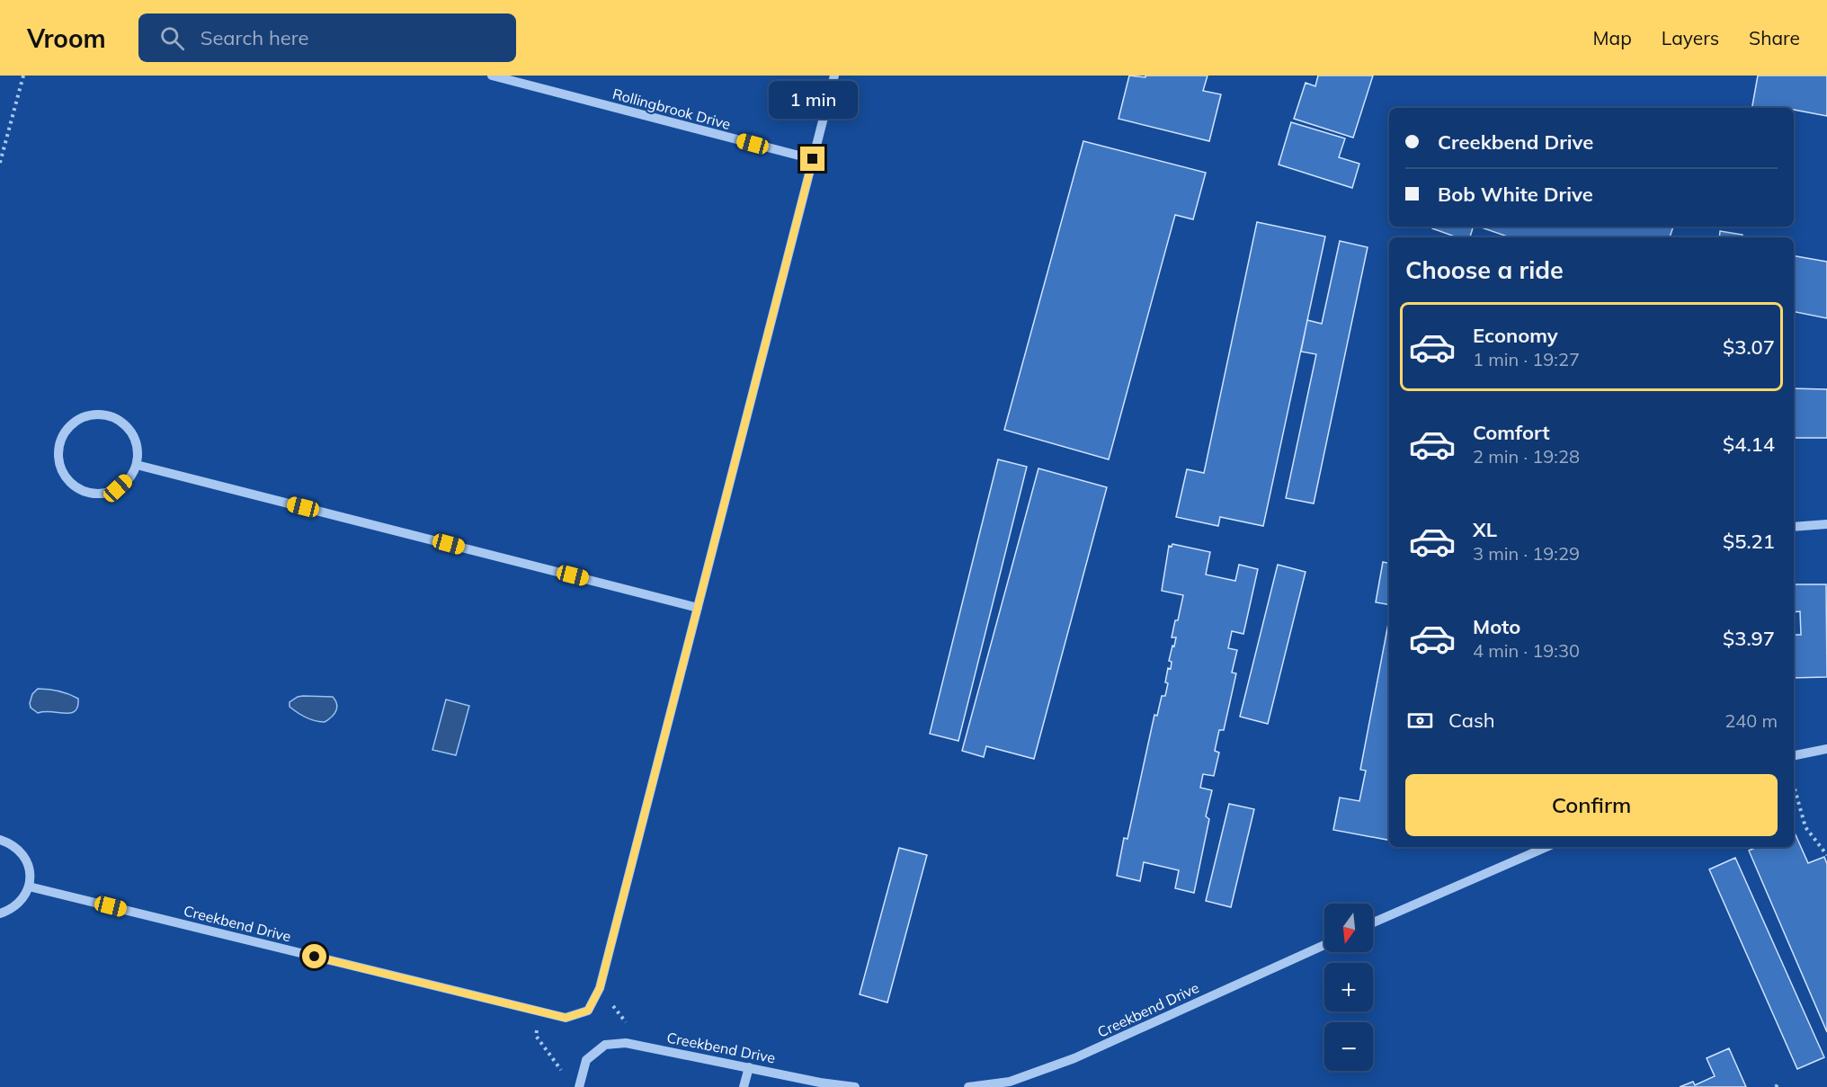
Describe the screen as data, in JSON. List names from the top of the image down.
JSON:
{
  "streets": {
    "street": ["Rollingbrook Drive", "Creekbend Drive"]
  },
  "north": "bottom",
  "page": {
    "header": "Vroom",
    "search": "Search here",
    "nav": ["Map", "Layers", "Share"],
    "bubble": "1 min",
    "banner": ["Creekbend Drive", "Bob White Drive"],
    "heading": "Choose a ride",
    "list": [
      {
        "name": "Economy",
        "note": "1 min · 19:27",
        "value": "$3.07"
      },
      {
        "name": "Comfort",
        "note": "2 min · 19:28",
        "value": "$4.14"
      },
      {
        "name": "XL",
        "note": "3 min · 19:29",
        "value": "$5.21"
      },
      {
        "name": "Moto",
        "note": "4 min · 19:30",
        "value": "$3.97"
      }
    ],
    "pay": ["Cash", "240 m"],
    "buttons": "Confirm",
    "map_buttons": ["+", "−"]
  }
}
